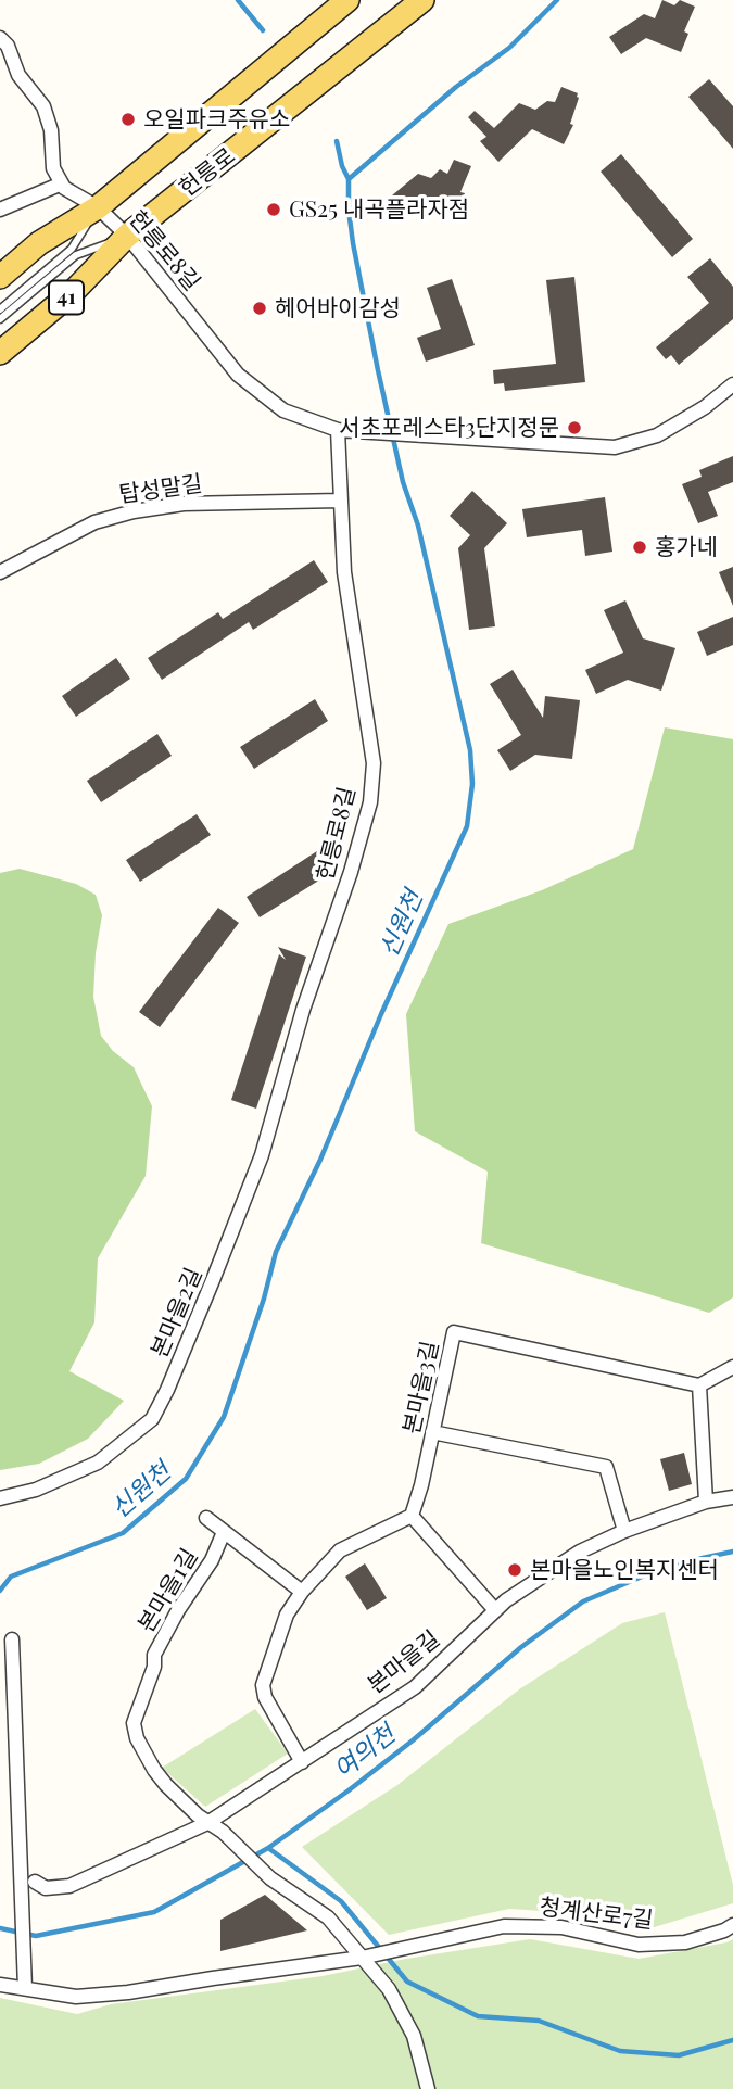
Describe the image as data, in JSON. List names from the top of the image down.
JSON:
{
  "streets": {
    "main road": ["헌릉로", "41"],
    "street": [
      "헌릉로8길",
      "탑성말길",
      "본마을2길",
      "본마을3길",
      "본마을1길",
      "본마을길",
      "청계산로7길"
    ]
  },
  "crossings": [
    ["헌릉로", "헌릉로8길"],
    ["헌릉로8길", "탑성말길"],
    ["헌릉로8길", "본마을2길"],
    ["본마을1길", "본마을길"]
  ],
  "water": ["신원천", "여의천"],
  "places": [
    "오일파크주유소",
    "GS25 내곡플라자점",
    "헤어바이감성",
    "서초포레스타3단지정문",
    "홍가네",
    "본마을노인복지센터"
  ]
}
